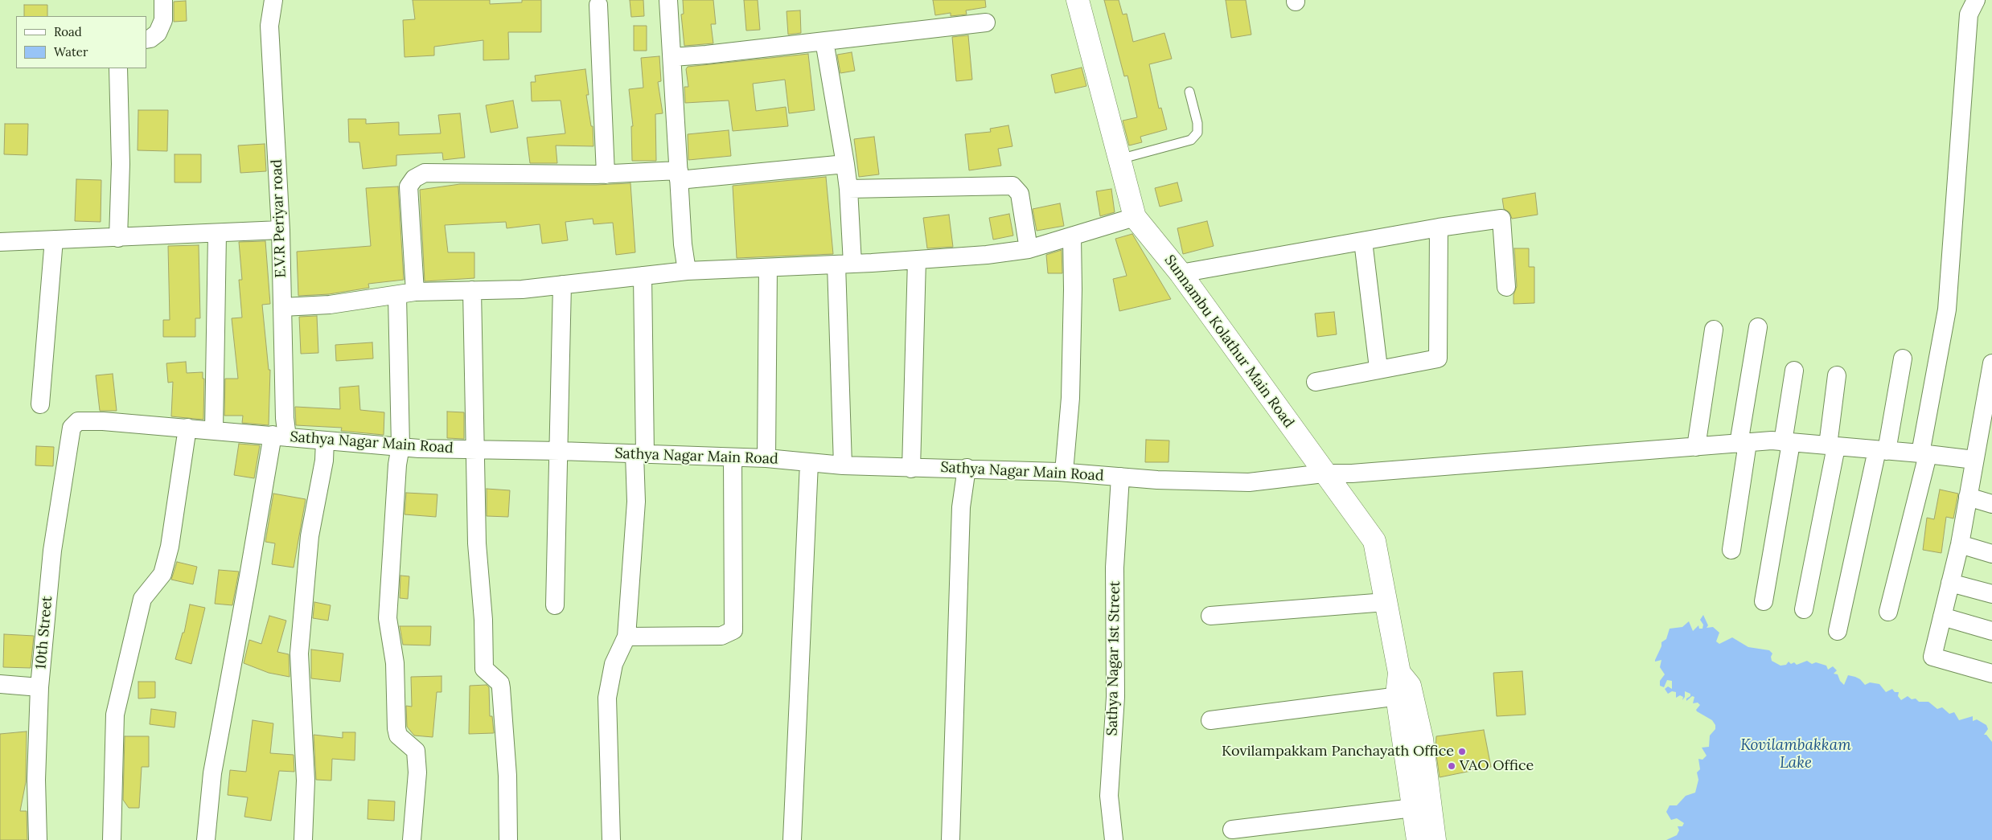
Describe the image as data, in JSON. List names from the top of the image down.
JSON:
{
  "streets": {
    "street": [
      "E.V.R Periyar road",
      "Sunnambu Kolathur Main Road",
      "Sathya Nagar Main Road",
      "10th Street",
      "Sathya Nagar 1st Street"
    ]
  },
  "crossings": [
    ["E.V.R Periyar road", "Sathya Nagar Main Road"],
    ["Sunnambu Kolathur Main Road", "Sathya Nagar Main Road"],
    ["Sathya Nagar Main Road", "10th Street"],
    ["Sathya Nagar Main Road", "Sathya Nagar 1st Street"]
  ],
  "water": ["Kovilambakkam Lake"],
  "places": ["Kovilampakkam Panchayath Office", "VAO Office"],
  "legend": ["Road", "Water"]
}
